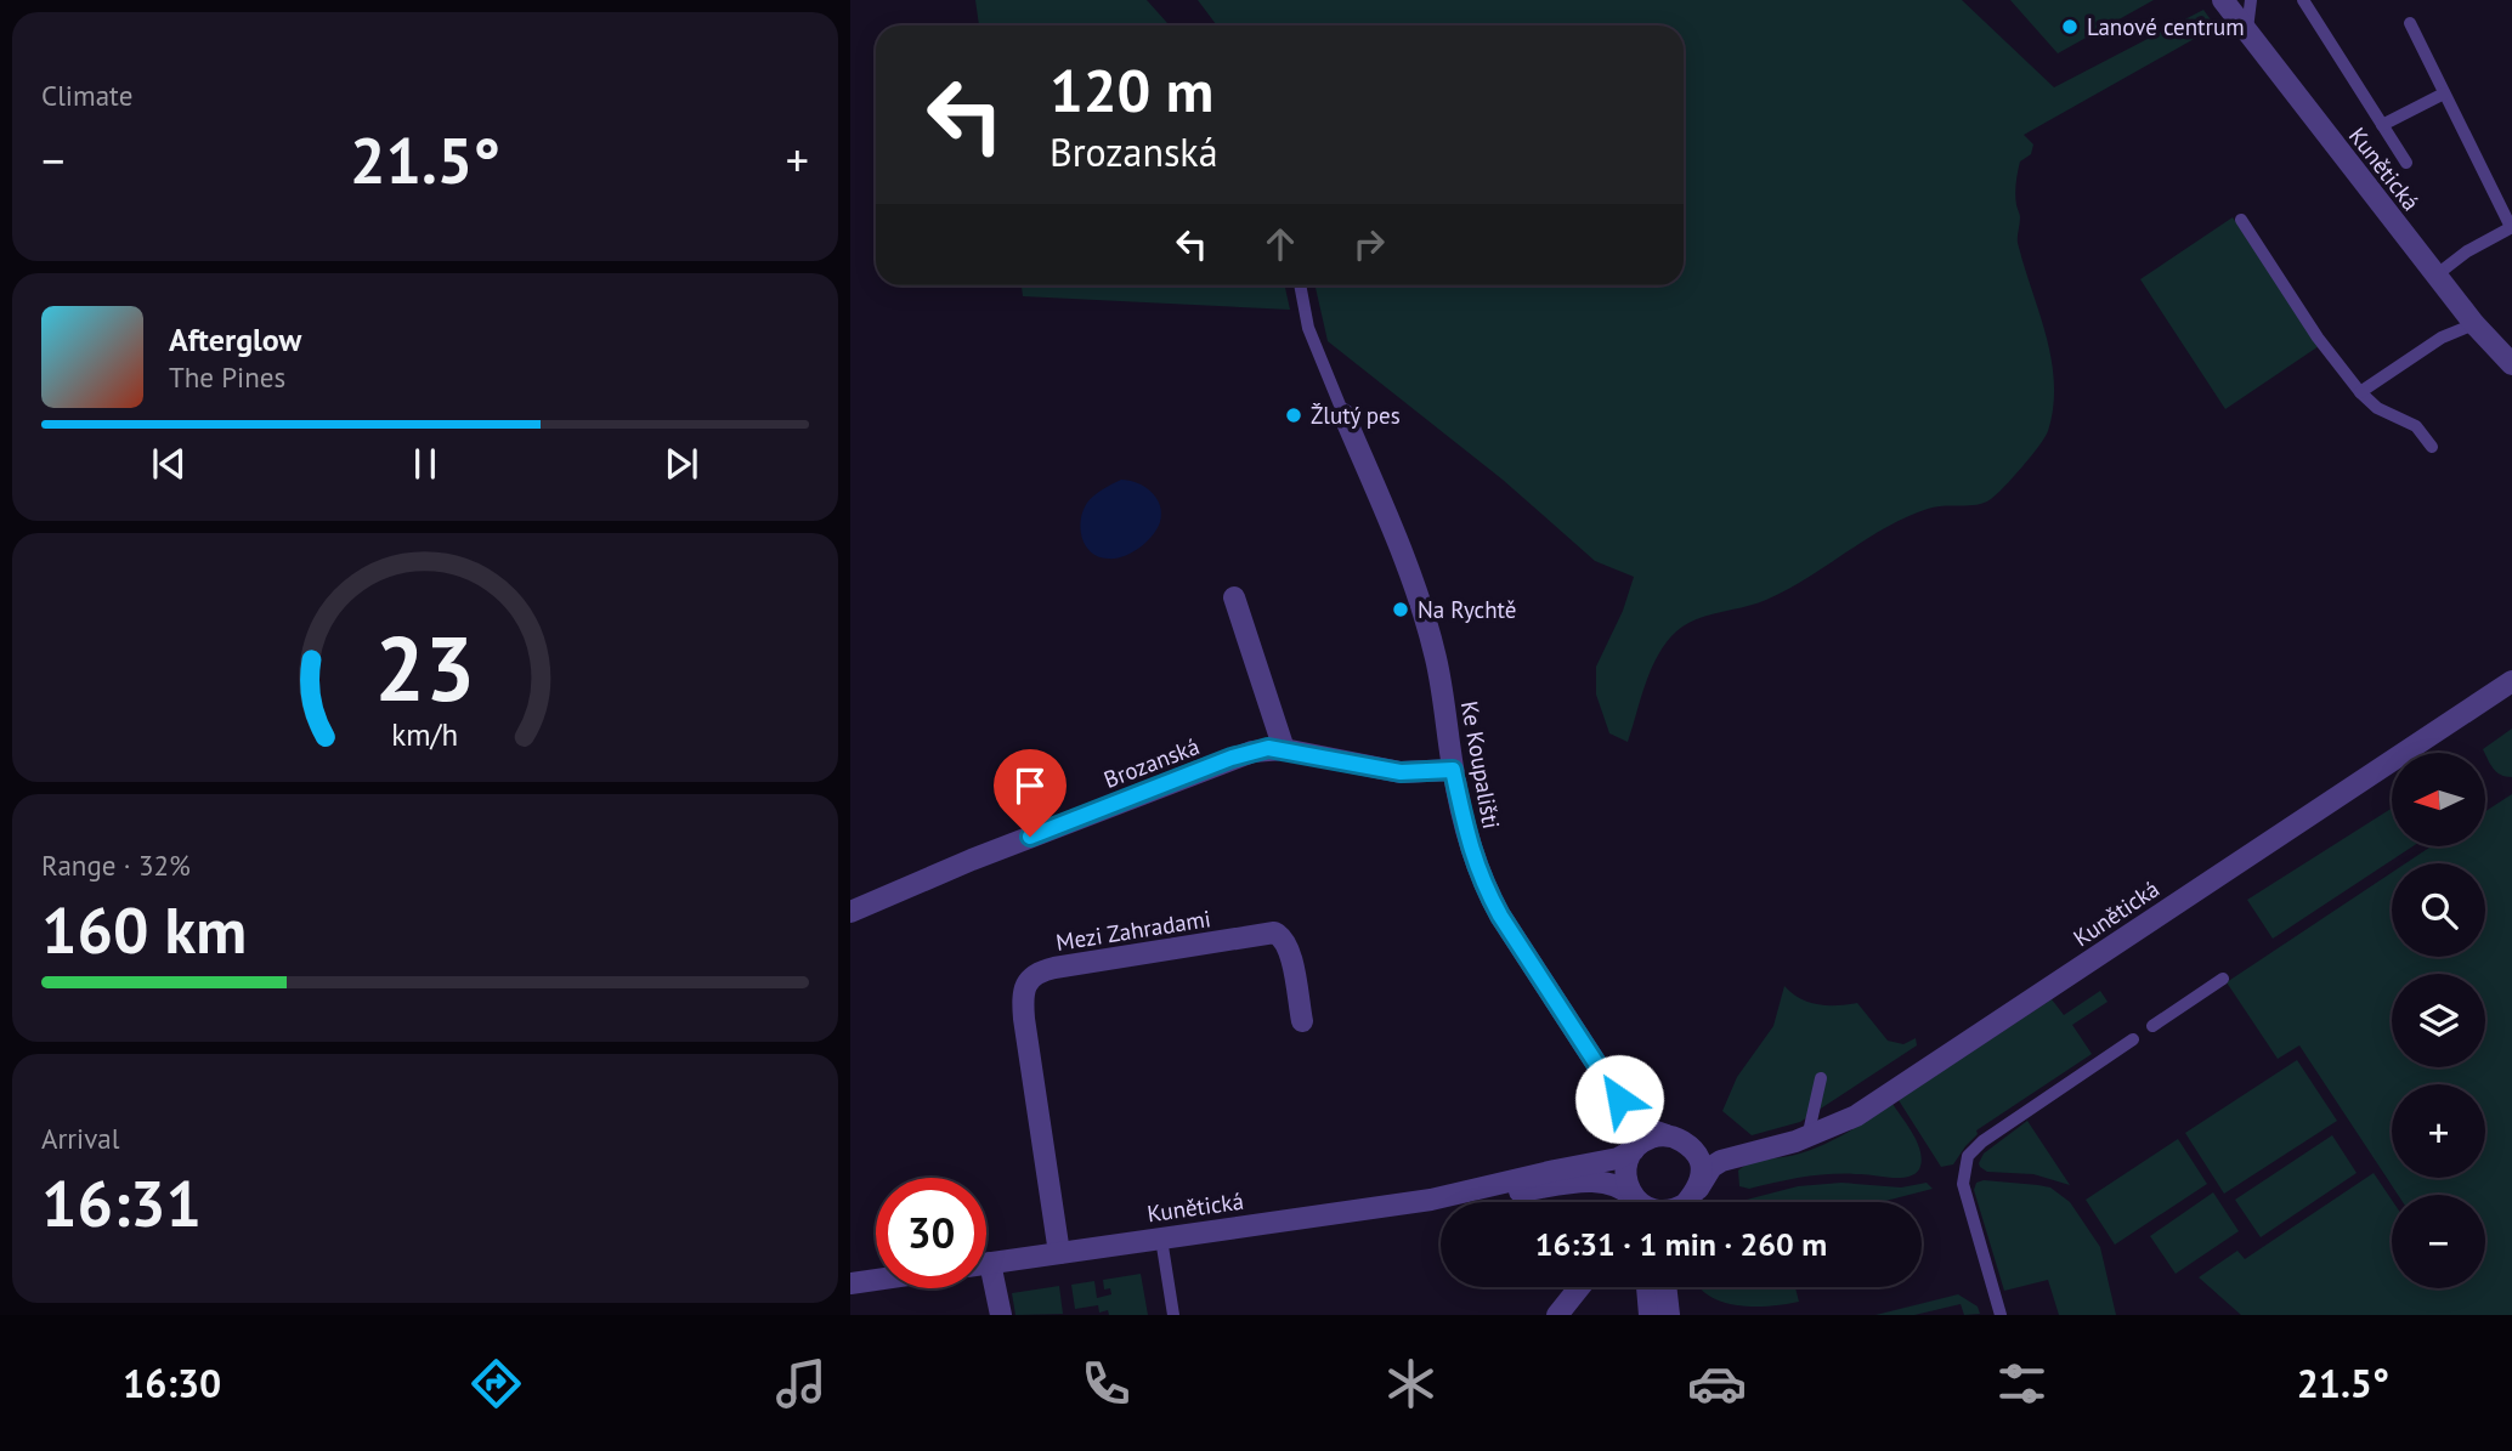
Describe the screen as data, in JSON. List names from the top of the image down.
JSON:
{
  "streets": {
    "street": [
      "Kunětická",
      "Brozanská",
      "Ke Koupališti",
      "Mezi Zahradami"
    ]
  },
  "crossings": [
    ["Kunětická", "Ke Koupališti"],
    ["Kunětická", "Mezi Zahradami"],
    ["Brozanská", "Ke Koupališti"]
  ],
  "places": ["Lanové centrum", "Žlutý pes", "Na Rychtě"],
  "north": "left",
  "page": {
    "tile": [
      "Climate",
      ["Range · 32%", "160 km"],
      ["Arrival", "16:31"]
    ],
    "turn": ["120 m", "Brozanská"],
    "heat": ["−", "21.5°", "+"],
    "song": ["Afterglow", "The Pines"],
    "map_buttons": ["+", "−"],
    "limit": "30",
    "trip": "16:31 · 1 min · 260 m",
    "tabs": ["16:30", "21.5°"],
    "gauge": ["23", "km/h"]
  }
}
